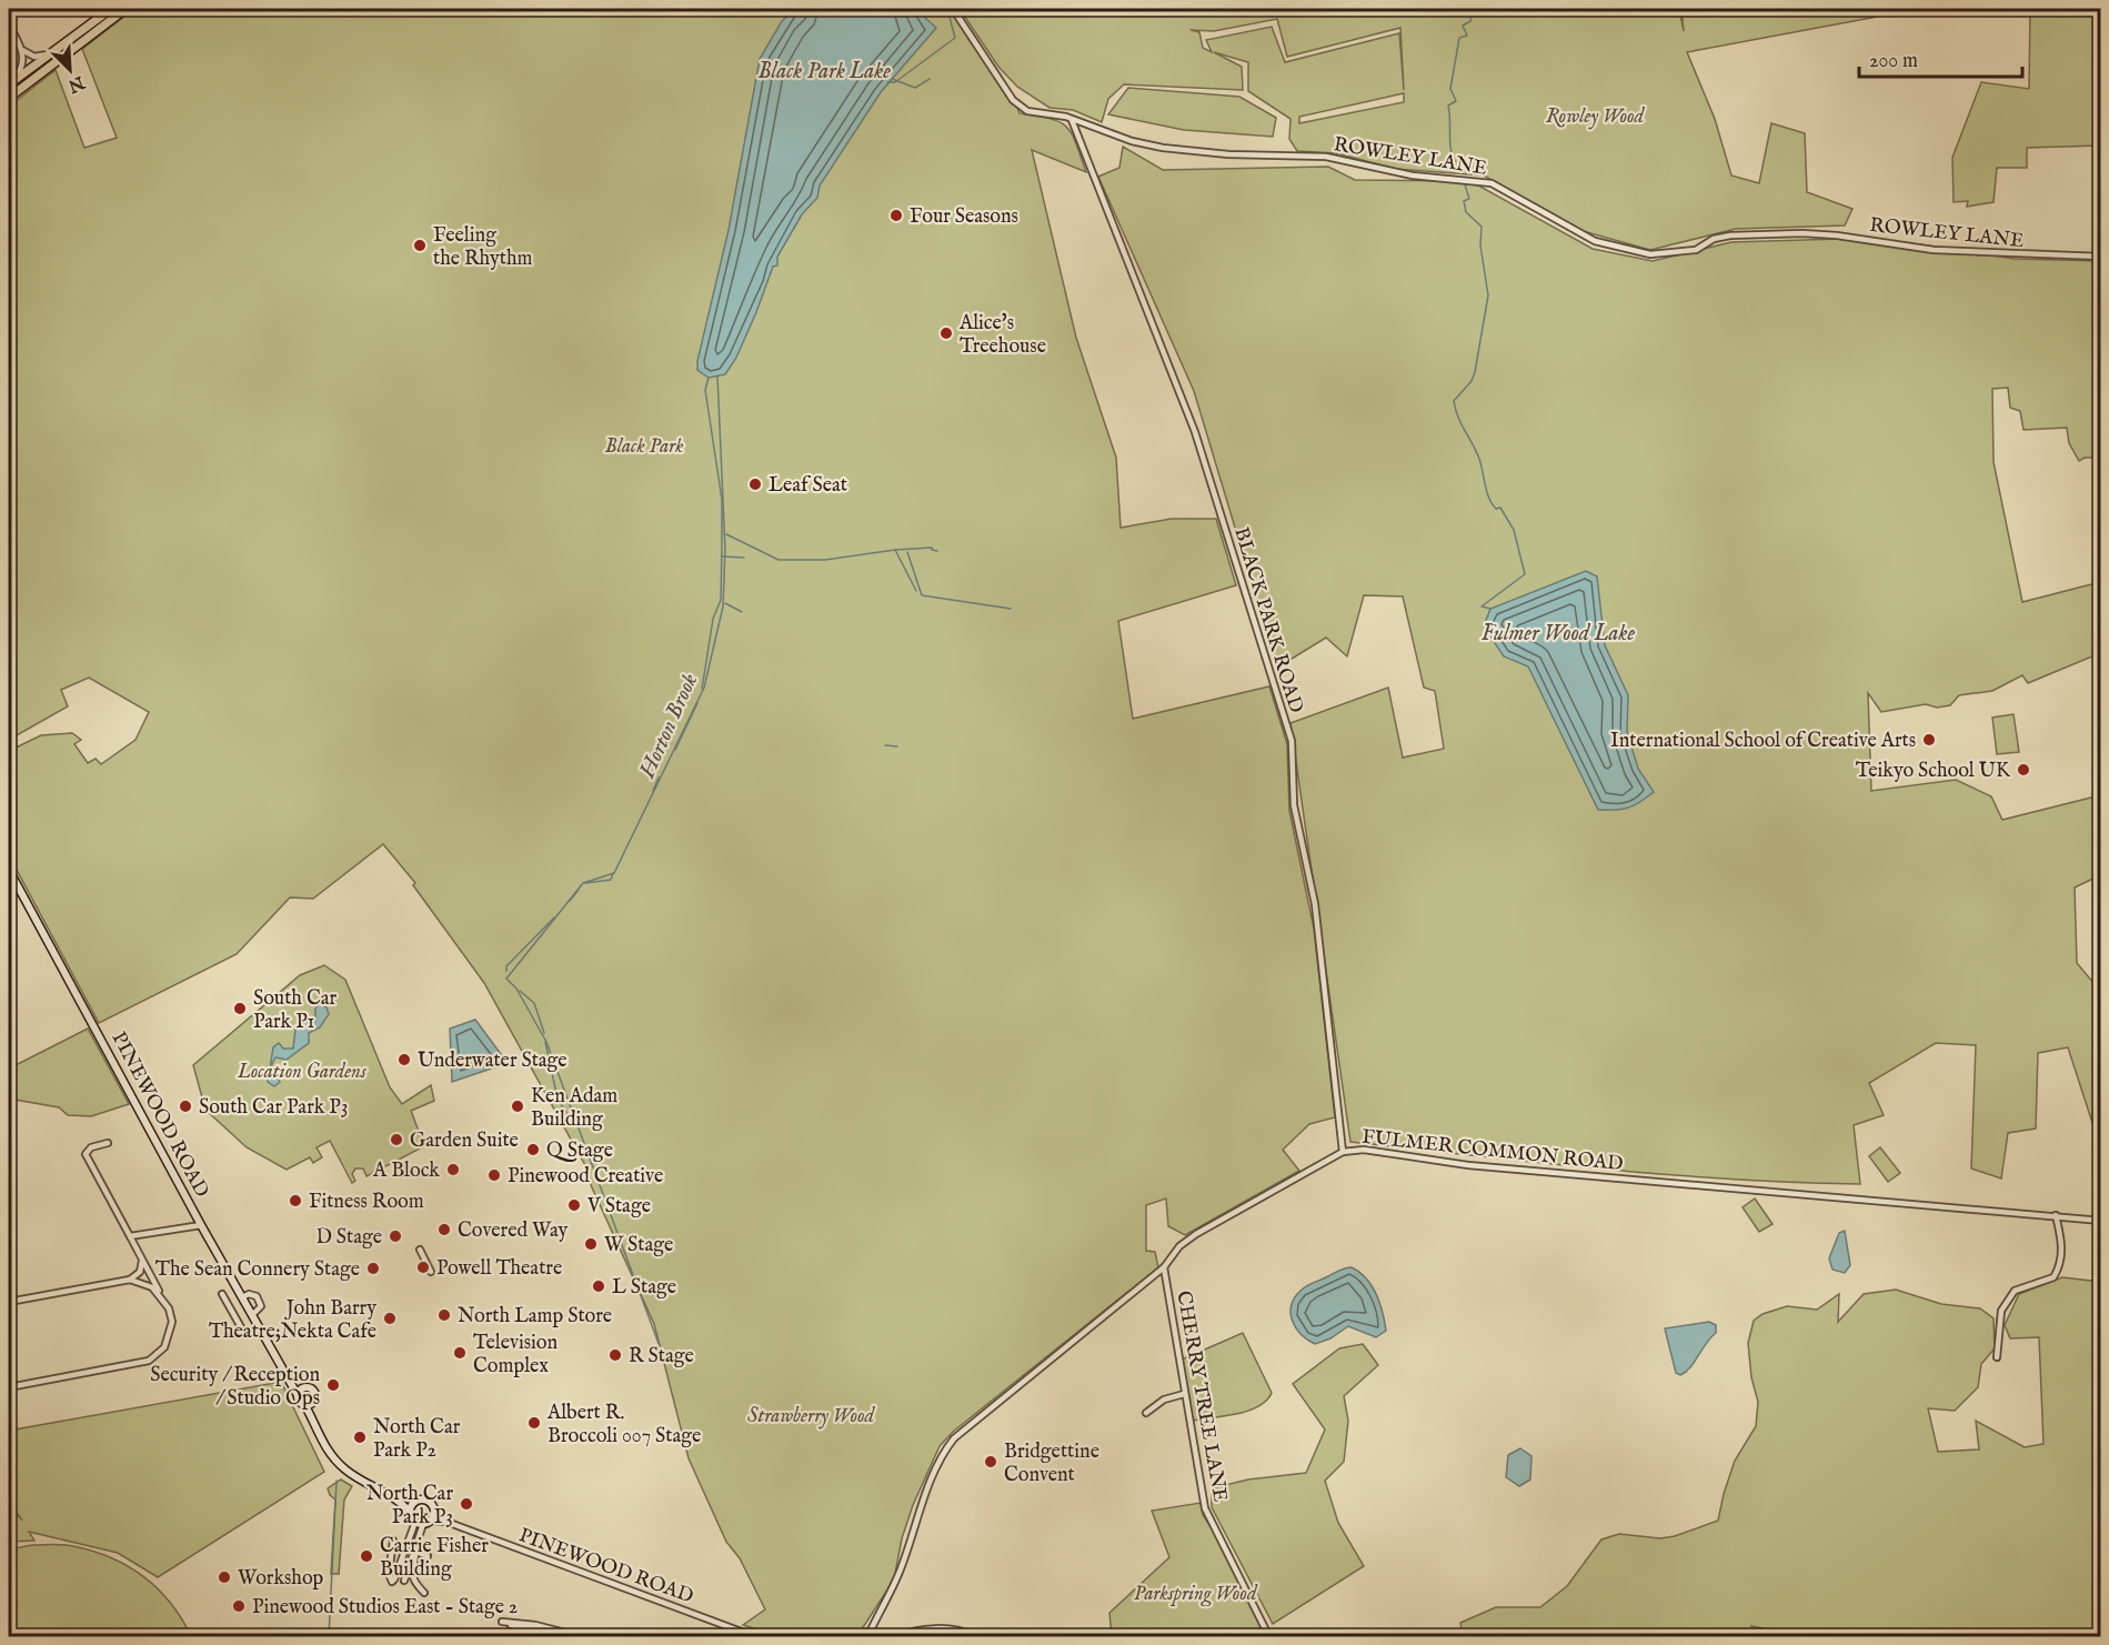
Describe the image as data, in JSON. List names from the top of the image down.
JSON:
{
  "streets": {
    "street": [
      "ROWLEY LANE",
      "BLACK PARK ROAD",
      "PINEWOOD ROAD",
      "FULMER COMMON ROAD",
      "CHERRY TREE LANE"
    ]
  },
  "crossings": [
    ["ROWLEY LANE", "BLACK PARK ROAD"],
    ["BLACK PARK ROAD", "FULMER COMMON ROAD"],
    ["FULMER COMMON ROAD", "CHERRY TREE LANE"]
  ],
  "water": ["Black Park Lake", "Fulmer Wood Lake", "Horton Brook"],
  "parks": [
    "Rowley Wood",
    "Black Park",
    "Location Gardens",
    "Strawberry Wood",
    "Parkspring Wood"
  ],
  "places": [
    "Four Seasons",
    "Feeling the Rhythm",
    "Alice's Treehouse",
    "Leaf Seat",
    "International School of Creative Arts",
    "Teikyo School UK",
    "South Car Park P1",
    "Underwater Stage",
    "South Car Park P3",
    "Ken Adam Building",
    "Garden Suite",
    "Q Stage",
    "A Block",
    "Pinewood Creative",
    "Fitness Room",
    "V Stage",
    "Covered Way",
    "D Stage",
    "W Stage",
    "Powell Theatre",
    "The Sean Connery Stage",
    "L Stage",
    "North Lamp Store",
    "John Barry Theatre;Nekta Cafe",
    "Television Complex",
    "R Stage",
    "Security / Reception / Studio Ops",
    "Albert R. Broccoli 007 Stage",
    "North Car Park P2",
    "Bridgettine Convent",
    "North Car Park P3",
    "Carrie Fisher Building",
    "Workshop",
    "Pinewood Studios East - Stage 2"
  ],
  "scale_bar": "200 m",
  "north": "bottom right"
}
